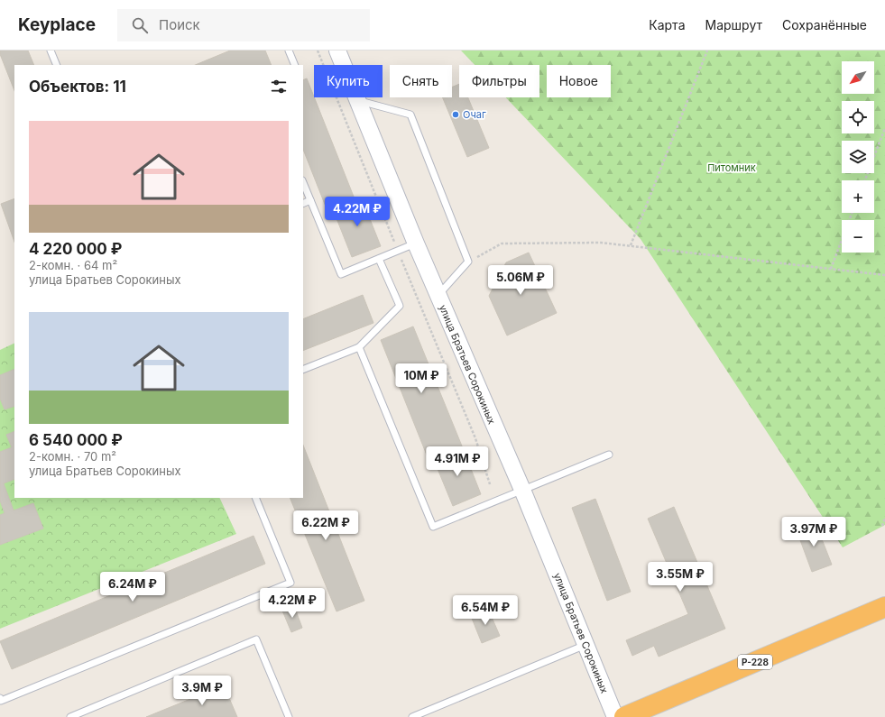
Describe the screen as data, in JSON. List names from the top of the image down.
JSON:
{
  "streets": {
    "highway": ["Р-228"],
    "street": ["улица Братьев Сорокиных"]
  },
  "parks": ["Питомник"],
  "places": ["Очаг"],
  "north": "bottom left",
  "page": {
    "header": "Keyplace",
    "search": "Поиск",
    "nav": ["Карта", "Маршрут", "Сохранённые"],
    "map_buttons": ["+", "−"],
    "chip": [
      "Купить",
      "Снять",
      "Фильтры",
      "Новое"
    ],
    "heading": "Объектов: 11",
    "list": [
      {
        "name": "4 220 000 ₽",
        "note": "2-комн. · 64 m² · улица Братьев Сорокиных"
      },
      {
        "name": "6 540 000 ₽",
        "note": "2-комн. · 70 m² · улица Братьев Сорокиных"
      }
    ],
    "price": [
      "4.22M ₽",
      "5.06M ₽",
      "10M ₽",
      "4.91M ₽",
      "6.22M ₽",
      "3.97M ₽",
      "3.55M ₽",
      "6.24M ₽",
      "4.22M ₽",
      "6.54M ₽",
      "3.9M ₽"
    ]
  }
}
